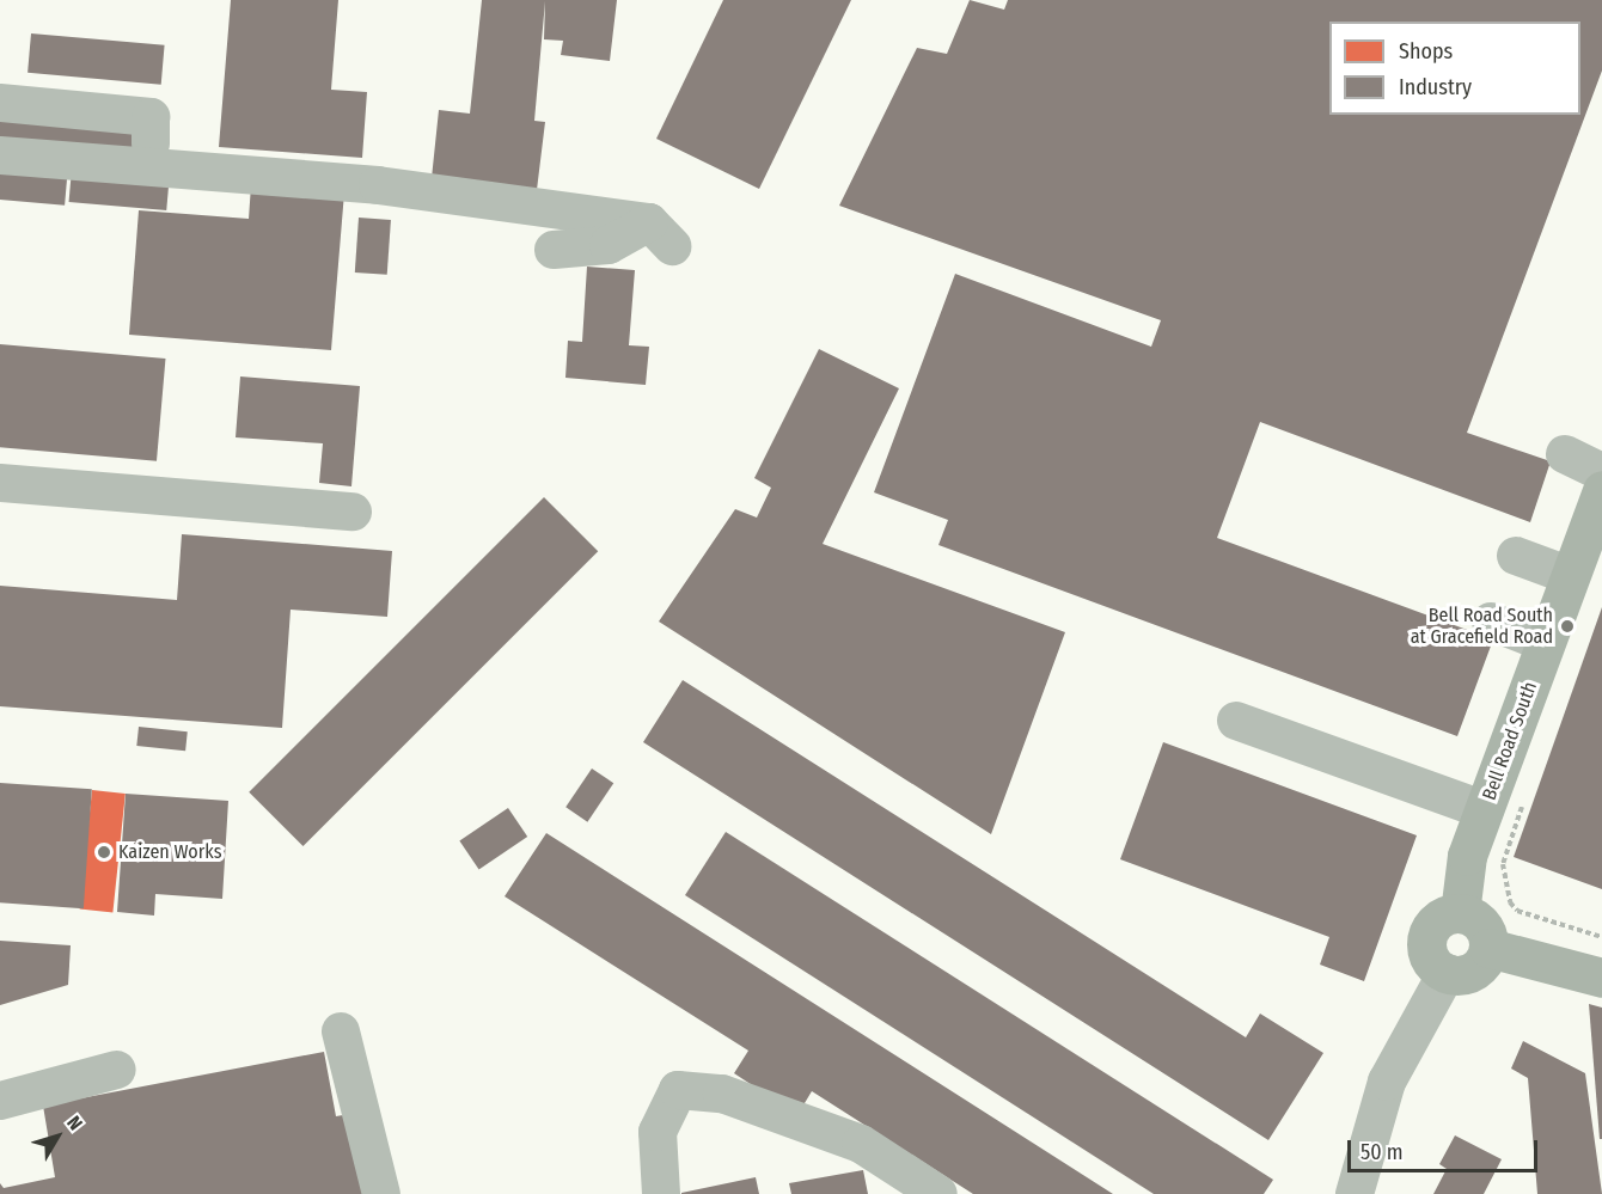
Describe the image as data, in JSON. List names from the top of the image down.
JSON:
{
  "streets": {
    "main road": ["Bell Road South"]
  },
  "places": ["Bell Road South at Gracefield Road", "Kaizen Works"],
  "legend": ["Shops", "Industry"],
  "scale_bar": "50 m",
  "north": "top right"
}
